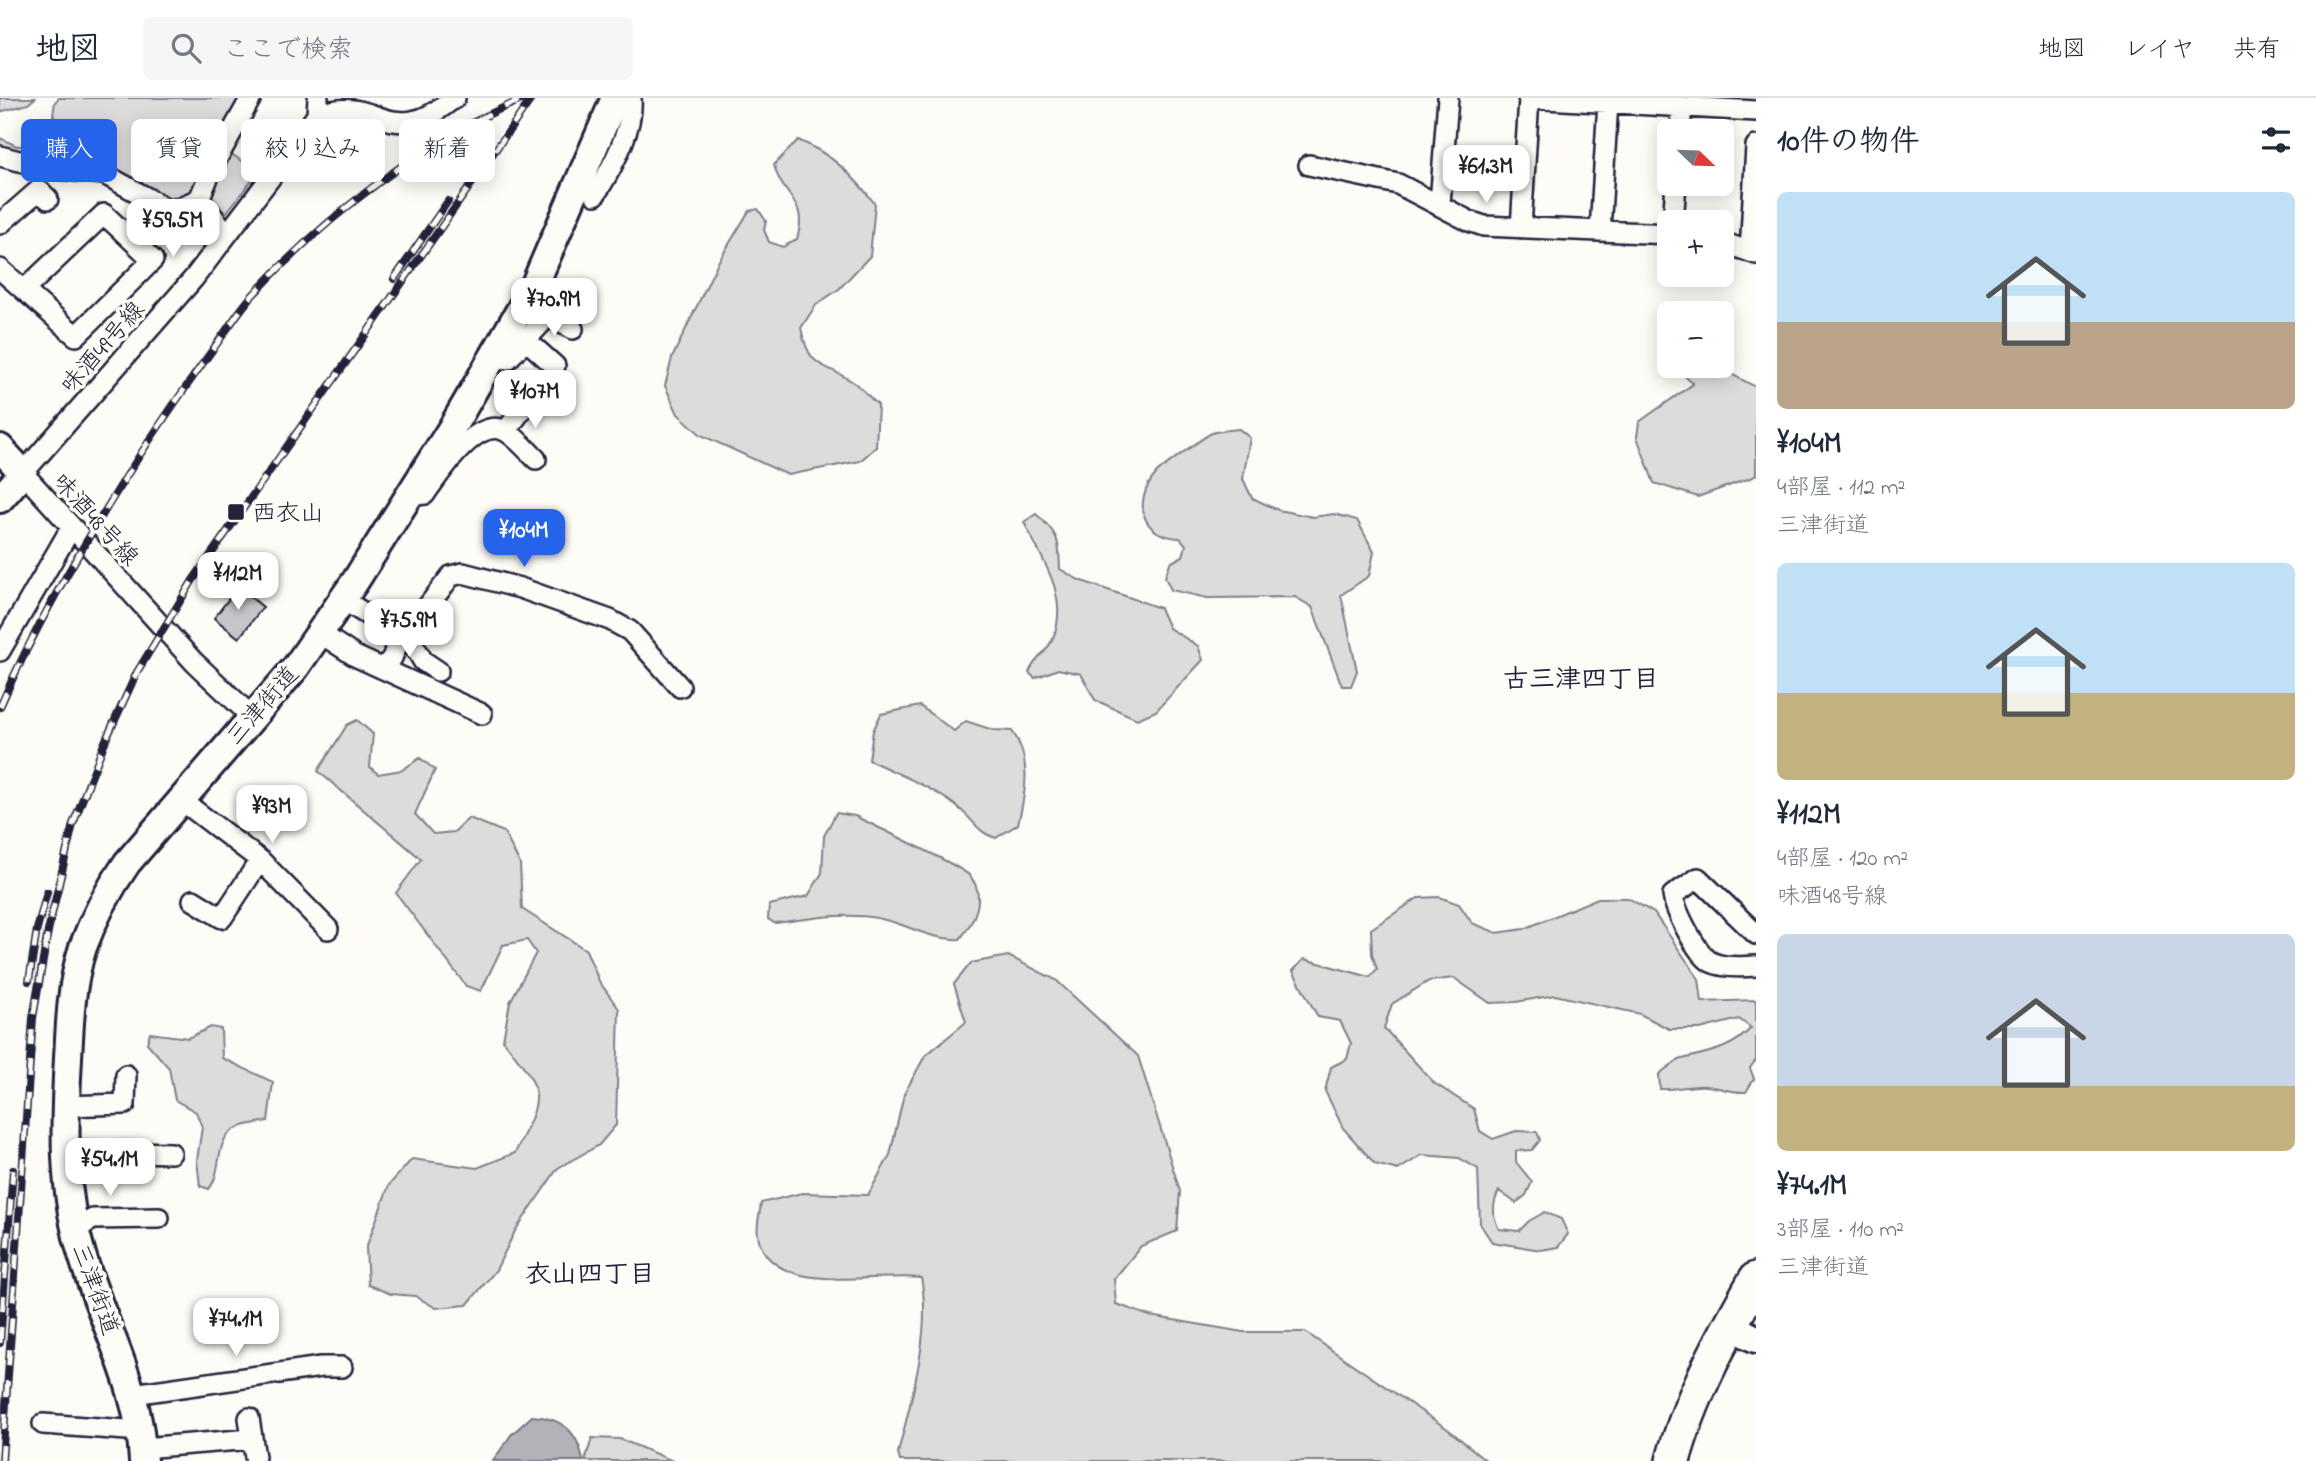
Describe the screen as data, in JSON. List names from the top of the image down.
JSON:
{
  "streets": {
    "street": ["味酒49号線", "味酒48号線", "三津街道"]
  },
  "crossings": [
    ["味酒49号線", "味酒48号線"],
    ["味酒48号線", "三津街道"]
  ],
  "districts": ["古三津四丁目", "衣山四丁目"],
  "places": {
    "transit": ["西衣山"]
  },
  "north": "bottom right",
  "page": {
    "header": "地図",
    "search": "ここで検索",
    "nav": ["地図", "レイヤ", "共有"],
    "heading": "10件の物件",
    "map_buttons": ["+", "−"],
    "chip": [
      "購入",
      "賃貸",
      "絞り込み",
      "新着"
    ],
    "price": [
      "¥61.3M",
      "¥59.5M",
      "¥70.9M",
      "¥107M",
      "¥104M",
      "¥112M",
      "¥75.9M",
      "¥93M",
      "¥54.1M",
      "¥74.1M"
    ],
    "list": [
      {
        "name": "¥104M",
        "note": "4部屋 · 112 m² · 三津街道"
      },
      {
        "name": "¥112M",
        "note": "4部屋 · 120 m² · 味酒48号線"
      },
      {
        "name": "¥74.1M",
        "note": "3部屋 · 110 m² · 三津街道"
      }
    ]
  }
}
